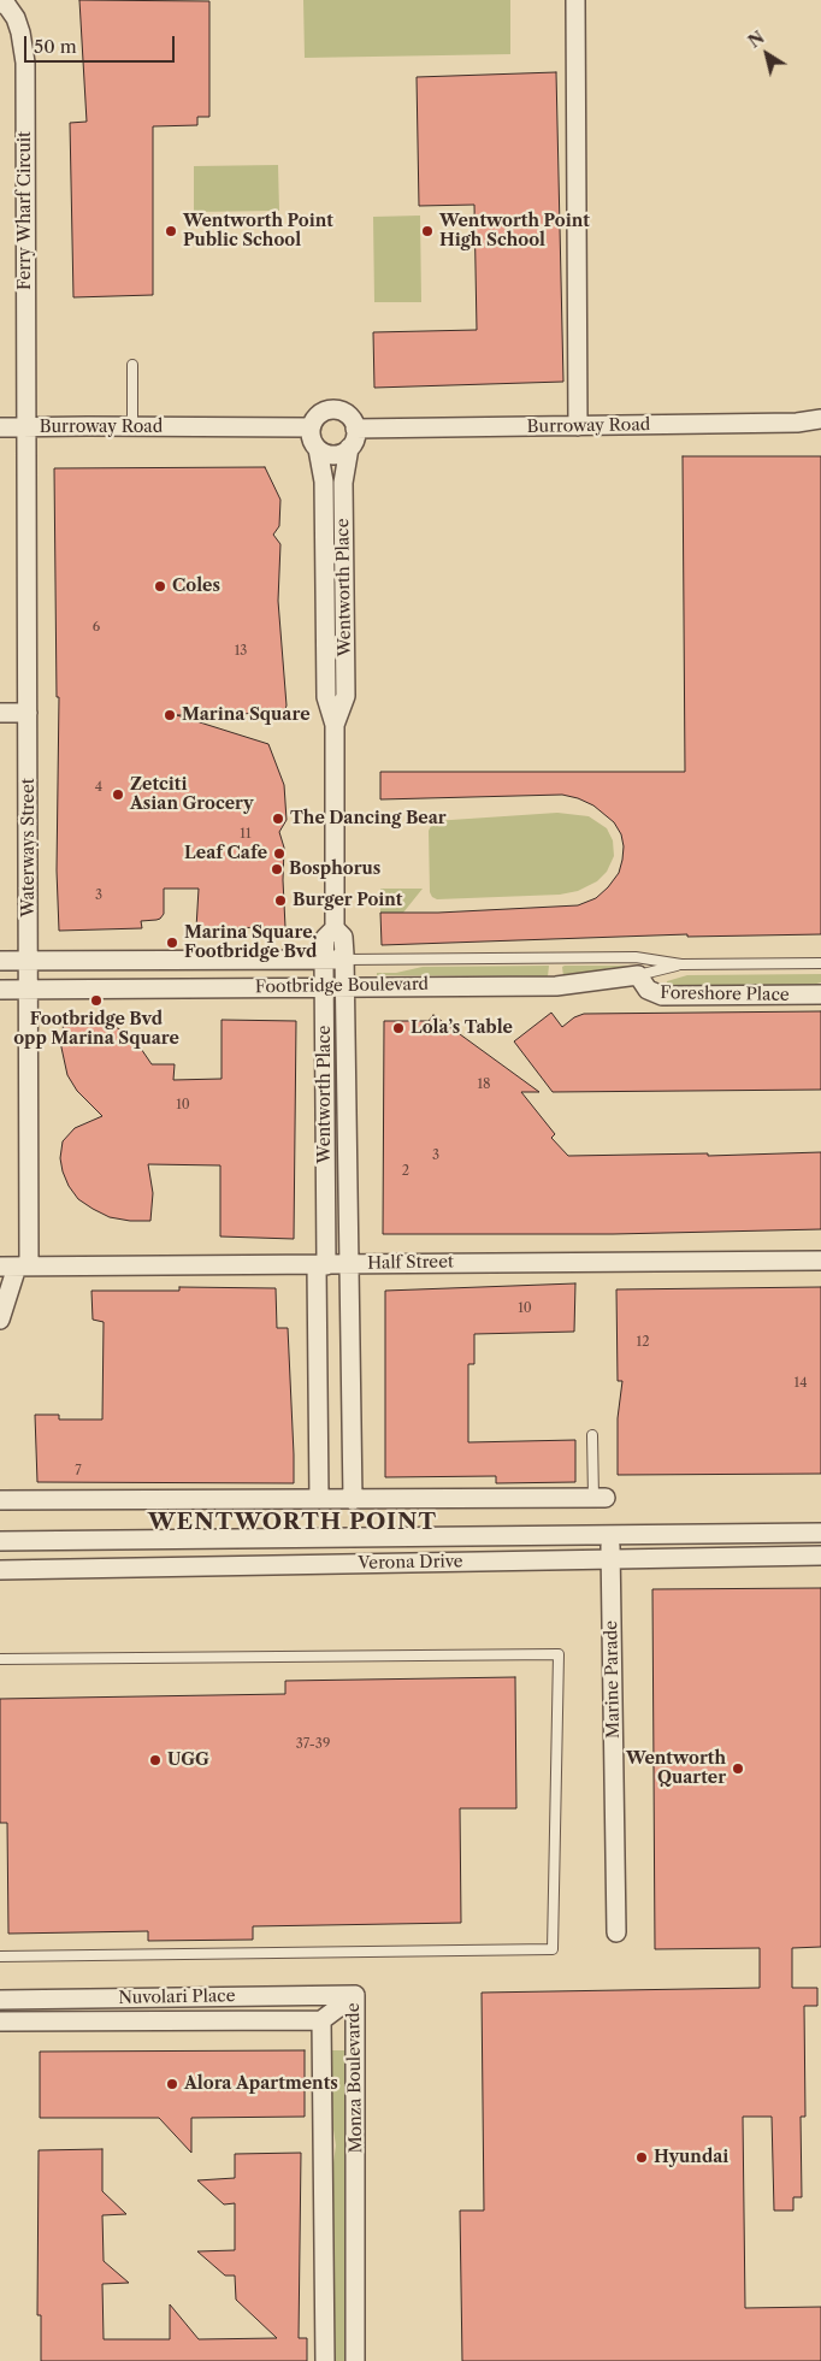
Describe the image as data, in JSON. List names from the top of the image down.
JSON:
{
  "streets": {
    "street": [
      "Ferry Wharf Circuit",
      "Burroway Road",
      "Wentworth Place",
      "Waterways Street",
      "Footbridge Boulevard",
      "Foreshore Place",
      "Half Street",
      "Verona Drive",
      "Marine Parade",
      "Nuvolari Place",
      "Monza Boulevarde"
    ]
  },
  "crossings": [
    ["Ferry Wharf Circuit", "Burroway Road"],
    ["Ferry Wharf Circuit", "Waterways Street"],
    ["Burroway Road", "Wentworth Place"],
    ["Burroway Road", "Waterways Street"],
    ["Wentworth Place", "Footbridge Boulevard"],
    ["Wentworth Place", "Half Street"],
    ["Waterways Street", "Footbridge Boulevard"],
    ["Waterways Street", "Half Street"],
    ["Footbridge Boulevard", "Foreshore Place"],
    ["Verona Drive", "Marine Parade"],
    ["Nuvolari Place", "Monza Boulevarde"]
  ],
  "districts": ["WENTWORTH POINT"],
  "places": [
    "Wentworth Point Public School",
    "Wentworth Point High School",
    "Coles",
    "Marina Square",
    "Zetciti Asian Grocery",
    "The Dancing Bear",
    "Leaf Cafe",
    "Bosphorus",
    "Burger Point",
    "Marina Square, Footbridge Bvd",
    "Footbridge Bvd opp Marina Square",
    "Lola’s Table",
    "UGG",
    "Wentworth Quarter",
    "Alora Apartments",
    "Hyundai"
  ],
  "house_numbers": [
    "6",
    "13",
    "4",
    "11",
    "3",
    "18",
    "10",
    "3",
    "2",
    "10",
    "12",
    "14",
    "7",
    "37-39"
  ],
  "scale_bar": "50 m",
  "north": "top left"
}
